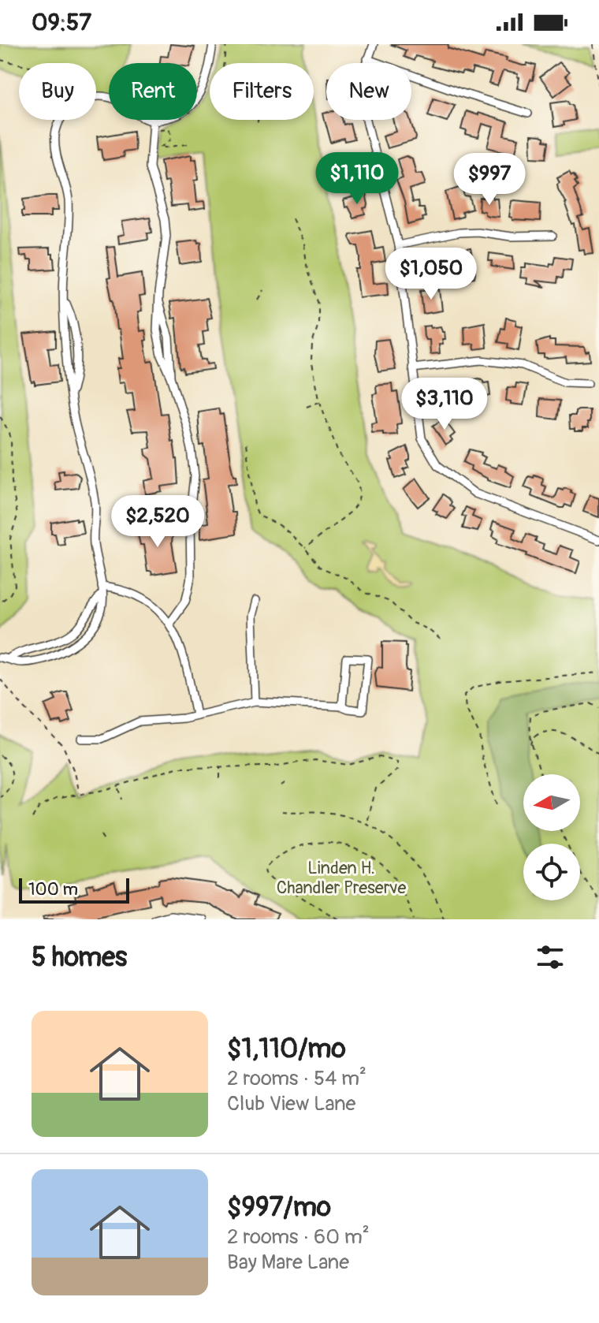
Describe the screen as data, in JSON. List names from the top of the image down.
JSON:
{
  "parks": ["Linden H. Chandler Preserve"],
  "scale_bar": "100 m",
  "north": "left",
  "page": {
    "status": "09:57",
    "chip": [
      "Buy",
      "Rent",
      "Filters",
      "New"
    ],
    "price": [
      "$1,110",
      "$997",
      "$1,050",
      "$3,110",
      "$2,520"
    ],
    "scale": "100 m",
    "heading": "5 homes",
    "list": [
      {
        "name": "$1,110/mo",
        "note": "2 rooms · 54 m² · Club View Lane"
      },
      {
        "name": "$997/mo",
        "note": "2 rooms · 60 m² · Bay Mare Lane"
      }
    ]
  }
}
